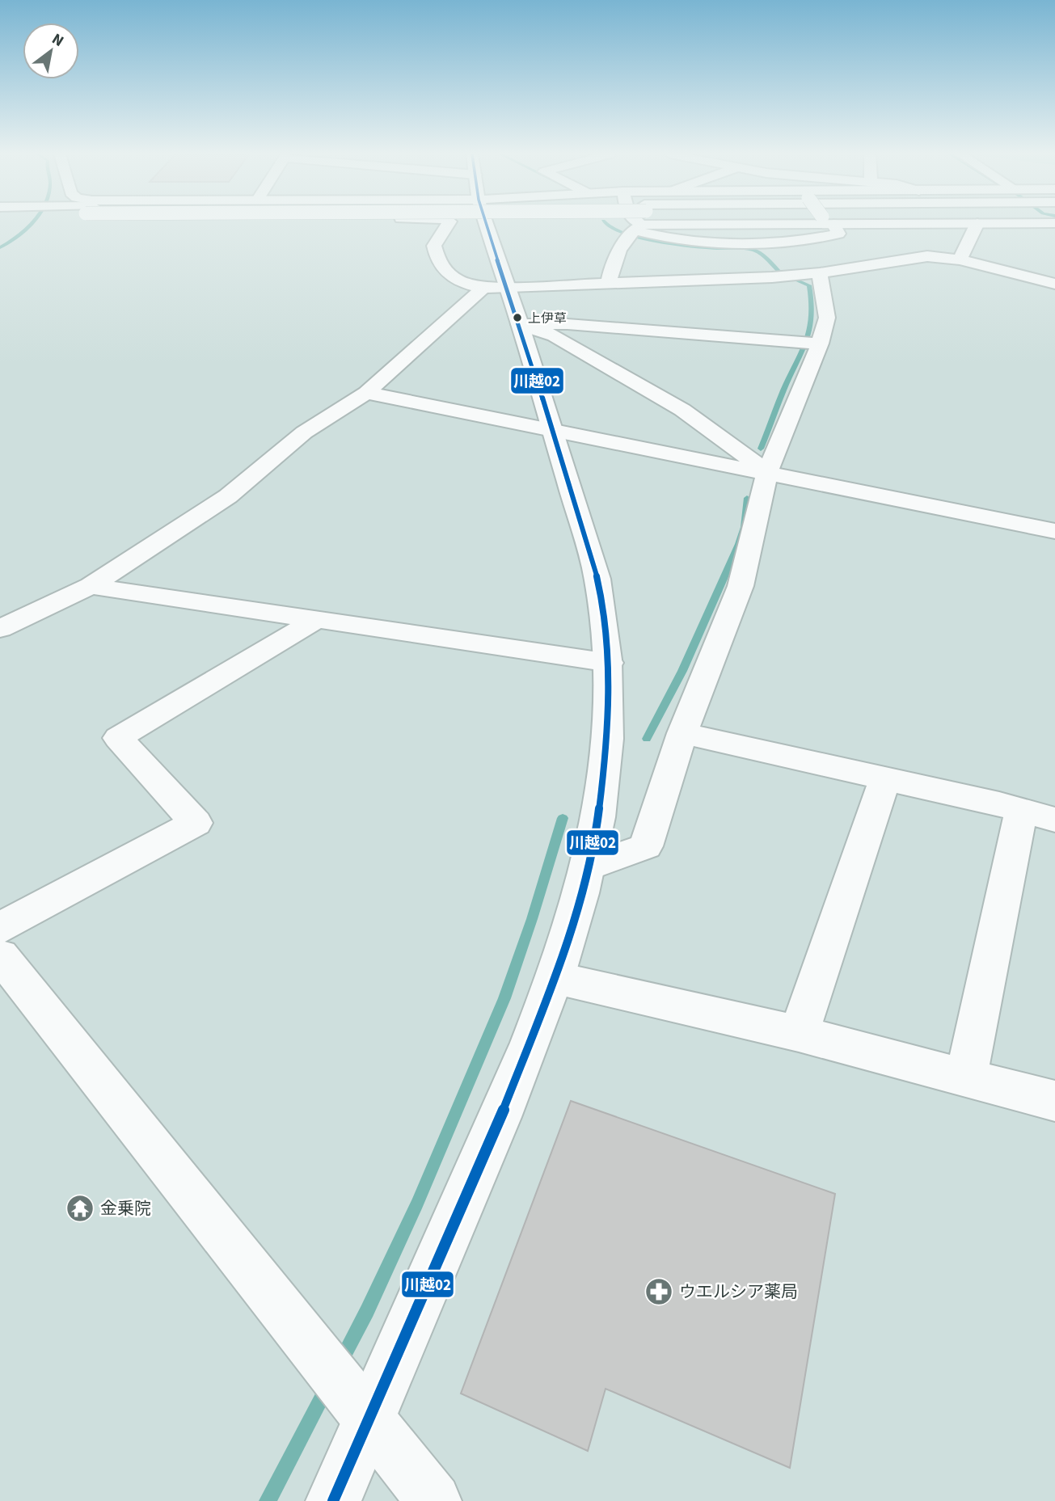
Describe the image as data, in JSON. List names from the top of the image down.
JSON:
{
  "places": {
    "other": ["上伊草"],
    "temple": ["金乗院"],
    "pharmacy": ["ウエルシア薬局"]
  },
  "lines": ["transit line 川越02"],
  "north": "top right"
}
